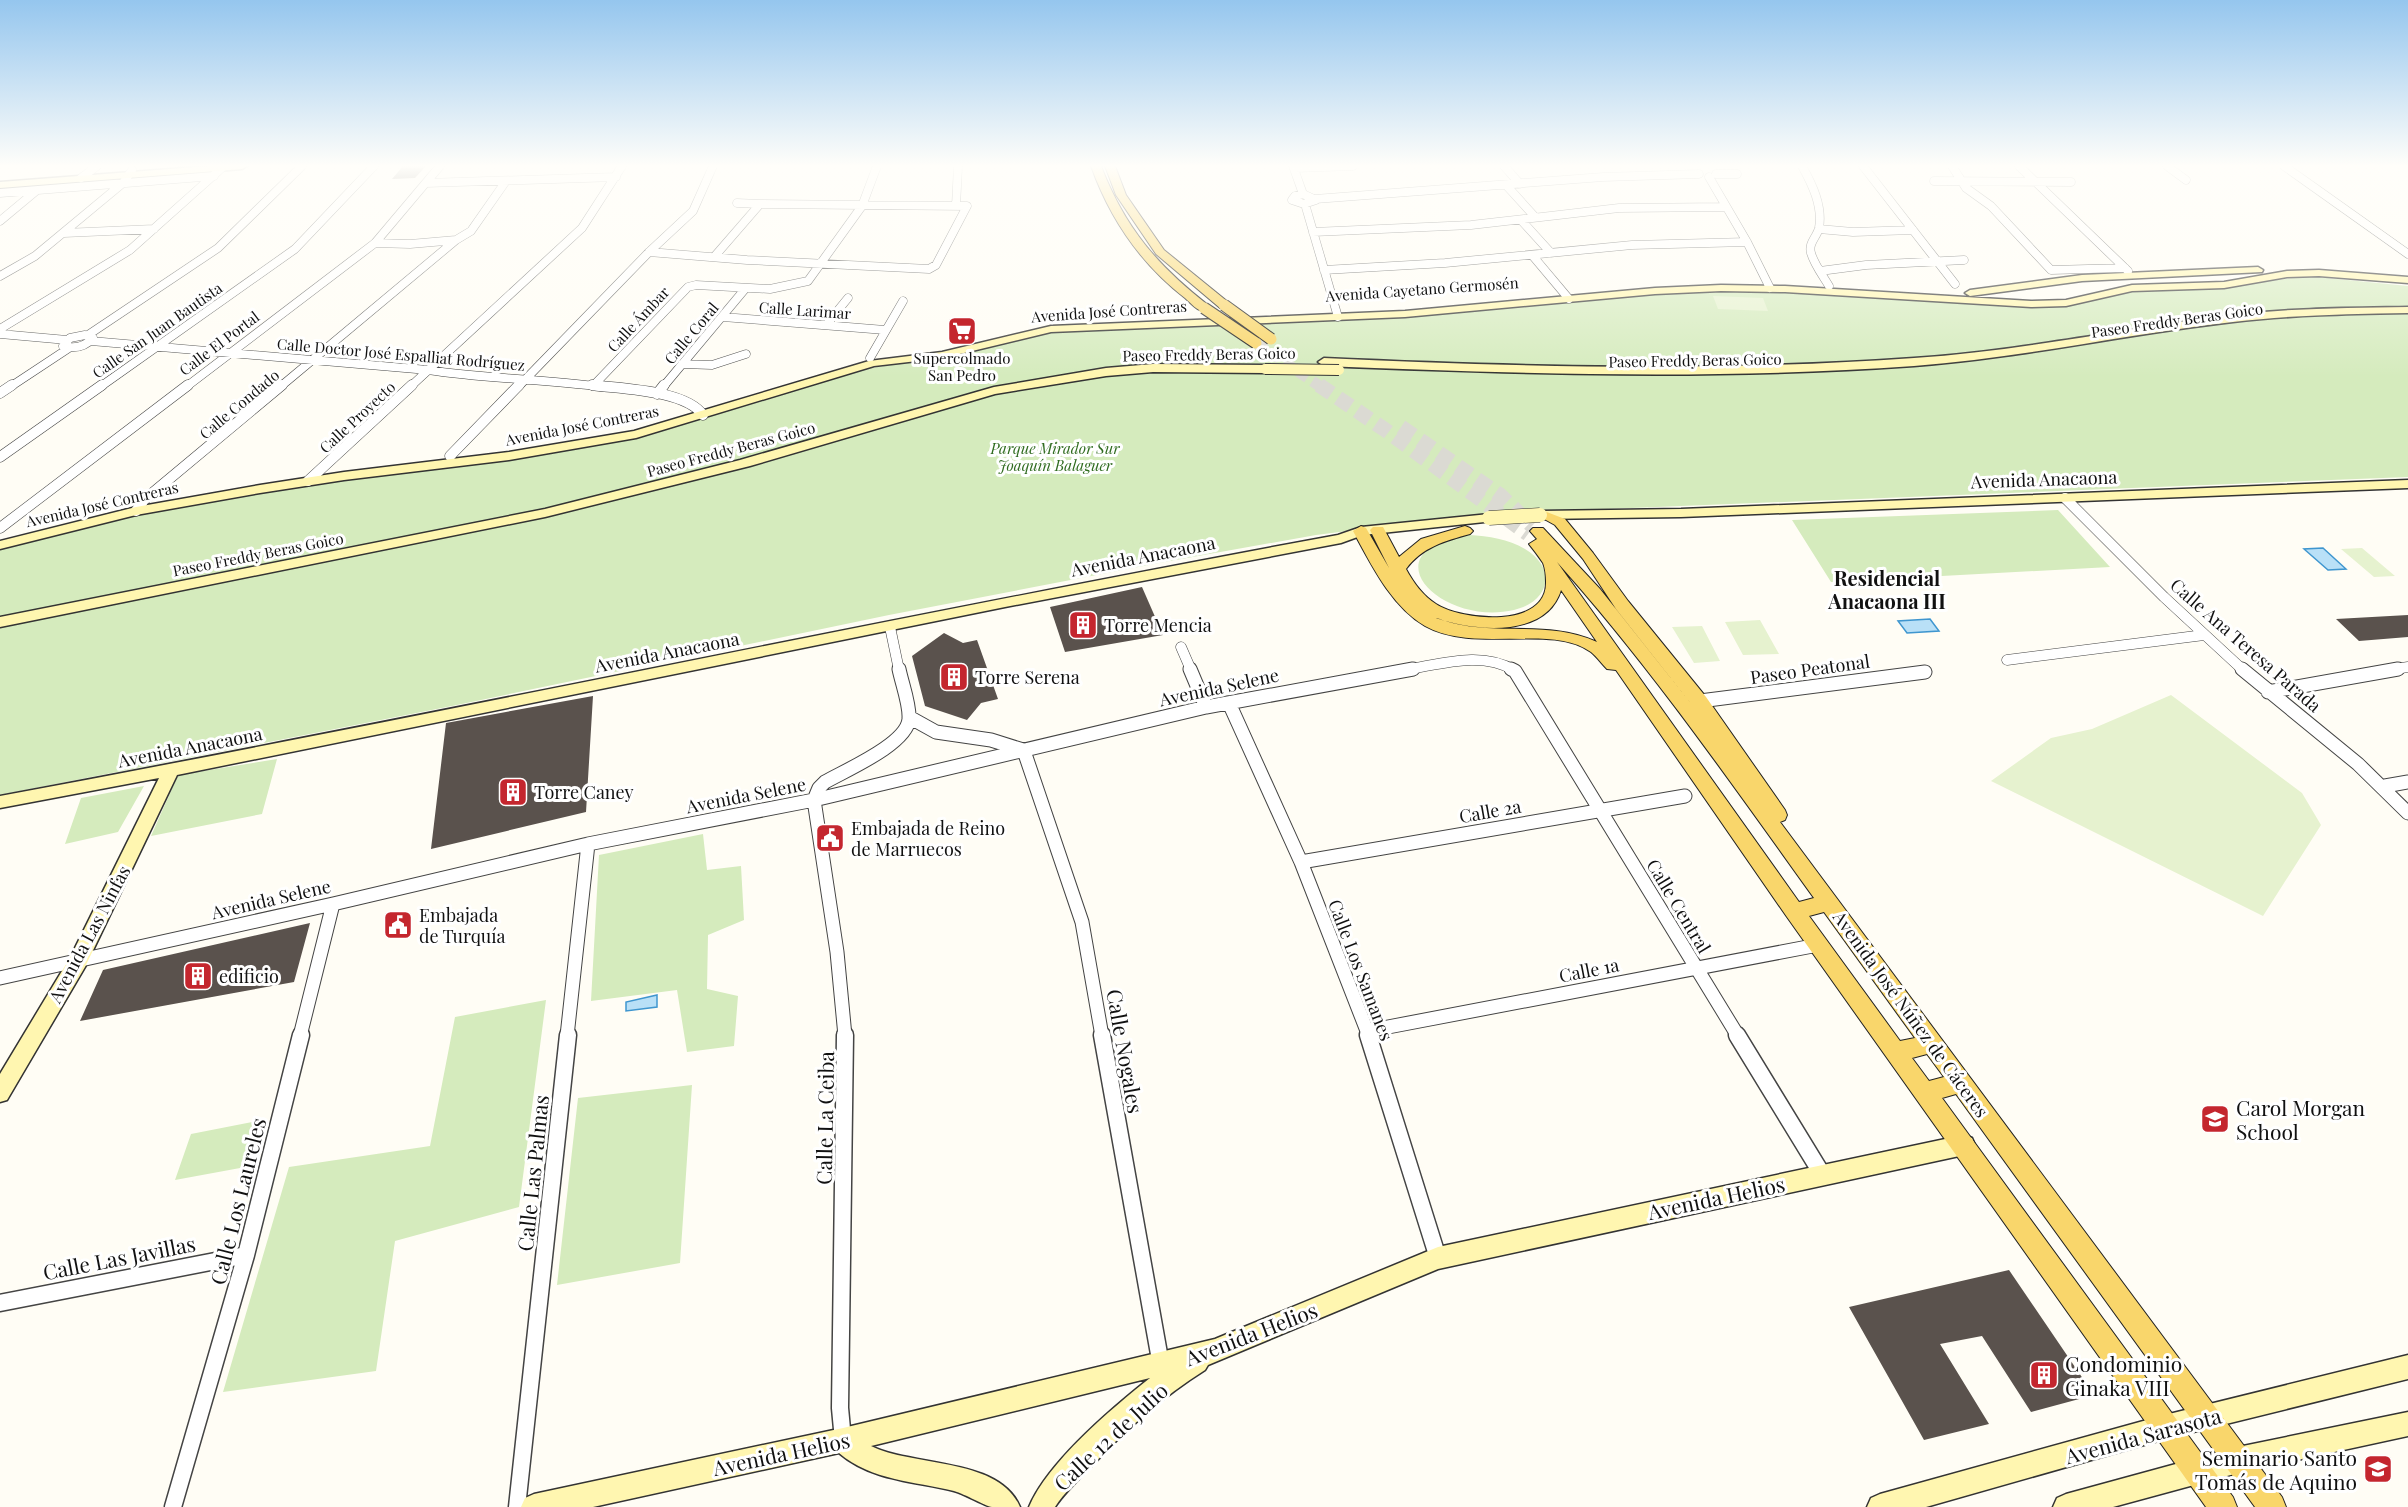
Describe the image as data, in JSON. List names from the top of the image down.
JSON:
{
  "streets": {
    "main road": ["Avenida José Núñez de Cáceres"],
    "street": [
      "Avenida Cayetano Germosén",
      "Calle Larimar",
      "Avenida José Contreras",
      "Calle Ámbar",
      "Paseo Freddy Beras Goico",
      "Calle San Juan Bautista",
      "Calle Coral",
      "Calle El Portal",
      "Calle Doctor José Espalliat Rodríguez",
      "Calle Condado",
      "Calle Proyecto",
      "Avenida Anacaona",
      "Calle Ana Teresa Parada",
      "Paseo Peatonal",
      "Avenida Selene",
      "Calle 2a",
      "Calle Central",
      "Avenida Las Ninfas",
      "Calle Los Samanes",
      "Calle 1a",
      "Calle Nogales",
      "Calle La Ceiba",
      "Calle Las Palmas",
      "Avenida Helios",
      "Calle Los Laureles",
      "Calle Las Javillas",
      "Avenida Sarasota",
      "Calle 12 de Julio"
    ]
  },
  "crossings": [
    ["Avenida Cayetano Germosén", "Avenida José Contreras"],
    ["Calle Larimar", "Calle Coral"],
    ["Avenida José Contreras", "Calle Doctor José Espalliat Rodríguez"],
    ["Avenida José Contreras", "Calle Condado"],
    ["Avenida José Contreras", "Calle Proyecto"],
    ["Calle Ámbar", "Calle Coral"],
    ["Calle Ámbar", "Calle Doctor José Espalliat Rodríguez"],
    ["Calle San Juan Bautista", "Calle Doctor José Espalliat Rodríguez"],
    ["Calle Coral", "Calle Doctor José Espalliat Rodríguez"],
    ["Calle El Portal", "Calle Doctor José Espalliat Rodríguez"],
    ["Calle Doctor José Espalliat Rodríguez", "Calle Condado"],
    ["Calle Doctor José Espalliat Rodríguez", "Calle Proyecto"],
    ["Avenida Anacaona", "Calle Ana Teresa Parada"],
    ["Avenida Anacaona", "Avenida Las Ninfas"],
    ["Avenida Anacaona", "Avenida José Núñez de Cáceres"],
    ["Avenida Selene", "Calle Central"],
    ["Avenida Selene", "Avenida Las Ninfas"],
    ["Avenida Selene", "Calle Los Samanes"],
    ["Avenida Selene", "Calle Nogales"],
    ["Avenida Selene", "Calle La Ceiba"],
    ["Avenida Selene", "Calle Las Palmas"],
    ["Avenida Selene", "Calle Los Laureles"],
    ["Calle 2a", "Calle Central"],
    ["Calle 2a", "Calle Los Samanes"],
    ["Calle Central", "Calle 1a"],
    ["Calle Central", "Avenida Helios"],
    ["Calle Los Samanes", "Calle 1a"],
    ["Calle Los Samanes", "Avenida Helios"],
    ["Calle 1a", "Avenida José Núñez de Cáceres"],
    ["Avenida José Núñez de Cáceres", "Avenida Helios"],
    ["Avenida José Núñez de Cáceres", "Avenida Sarasota"],
    ["Calle Nogales", "Avenida Helios"],
    ["Calle La Ceiba", "Avenida Helios"],
    ["Avenida Helios", "Calle 12 de Julio"],
    ["Calle Los Laureles", "Calle Las Javillas"]
  ],
  "districts": ["Residencial Anacaona III"],
  "parks": ["Parque Mirador Sur Joaquín Balaguer"],
  "places": {
    "supermarket": ["Supercolmado San Pedro"],
    "building": [
      "Torre Mencia",
      "Torre Serena",
      "Torre Caney",
      "edificio",
      "Condominio Ginaka VIII"
    ],
    "public building": ["Embajada de Reino de Marruecos", "Embajada de Turquía"],
    "school or university": ["Carol Morgan School", "Seminario Santo Tomás de Aquino"]
  }
}
